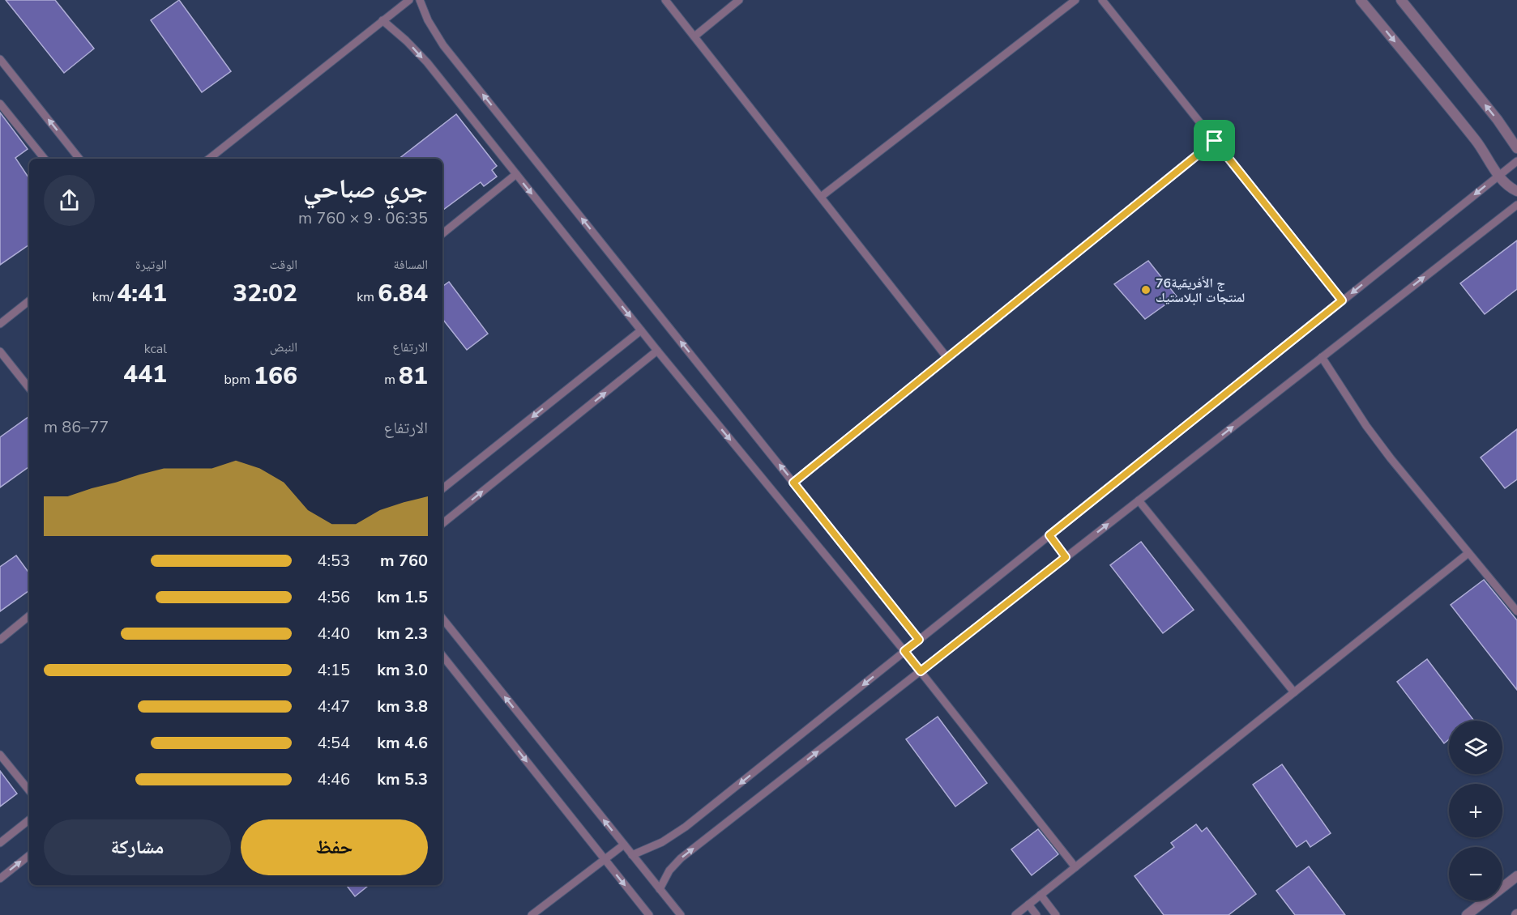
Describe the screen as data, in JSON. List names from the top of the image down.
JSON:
{
  "places": ["76ج الأفريقية لمنتجات البلاستيك"],
  "page": {
    "heading": ["جري صباحي", "06:35 · 9 × 760 m"],
    "stats": [
      ["المسافة", "6.84 km"],
      ["الوقت", "32:02"],
      ["الوتيرة", "4:41 /km"],
      ["الارتفاع", "81 m"],
      ["النبض", "166 bpm"],
      ["kcal", "441"]
    ],
    "chart": ["الارتفاع", "77–86 m"],
    "list": [
      {
        "name": "760 m",
        "note": "4:53"
      },
      {
        "name": "1.5 km",
        "note": "4:56"
      },
      {
        "name": "2.3 km",
        "note": "4:40"
      },
      {
        "name": "3.0 km",
        "note": "4:15"
      },
      {
        "name": "3.8 km",
        "note": "4:47"
      },
      {
        "name": "4.6 km",
        "note": "4:54"
      },
      {
        "name": "5.3 km",
        "note": "4:46"
      }
    ],
    "map_buttons": ["+", "−"],
    "buttons": ["حفظ", "مشاركة"]
  }
}
